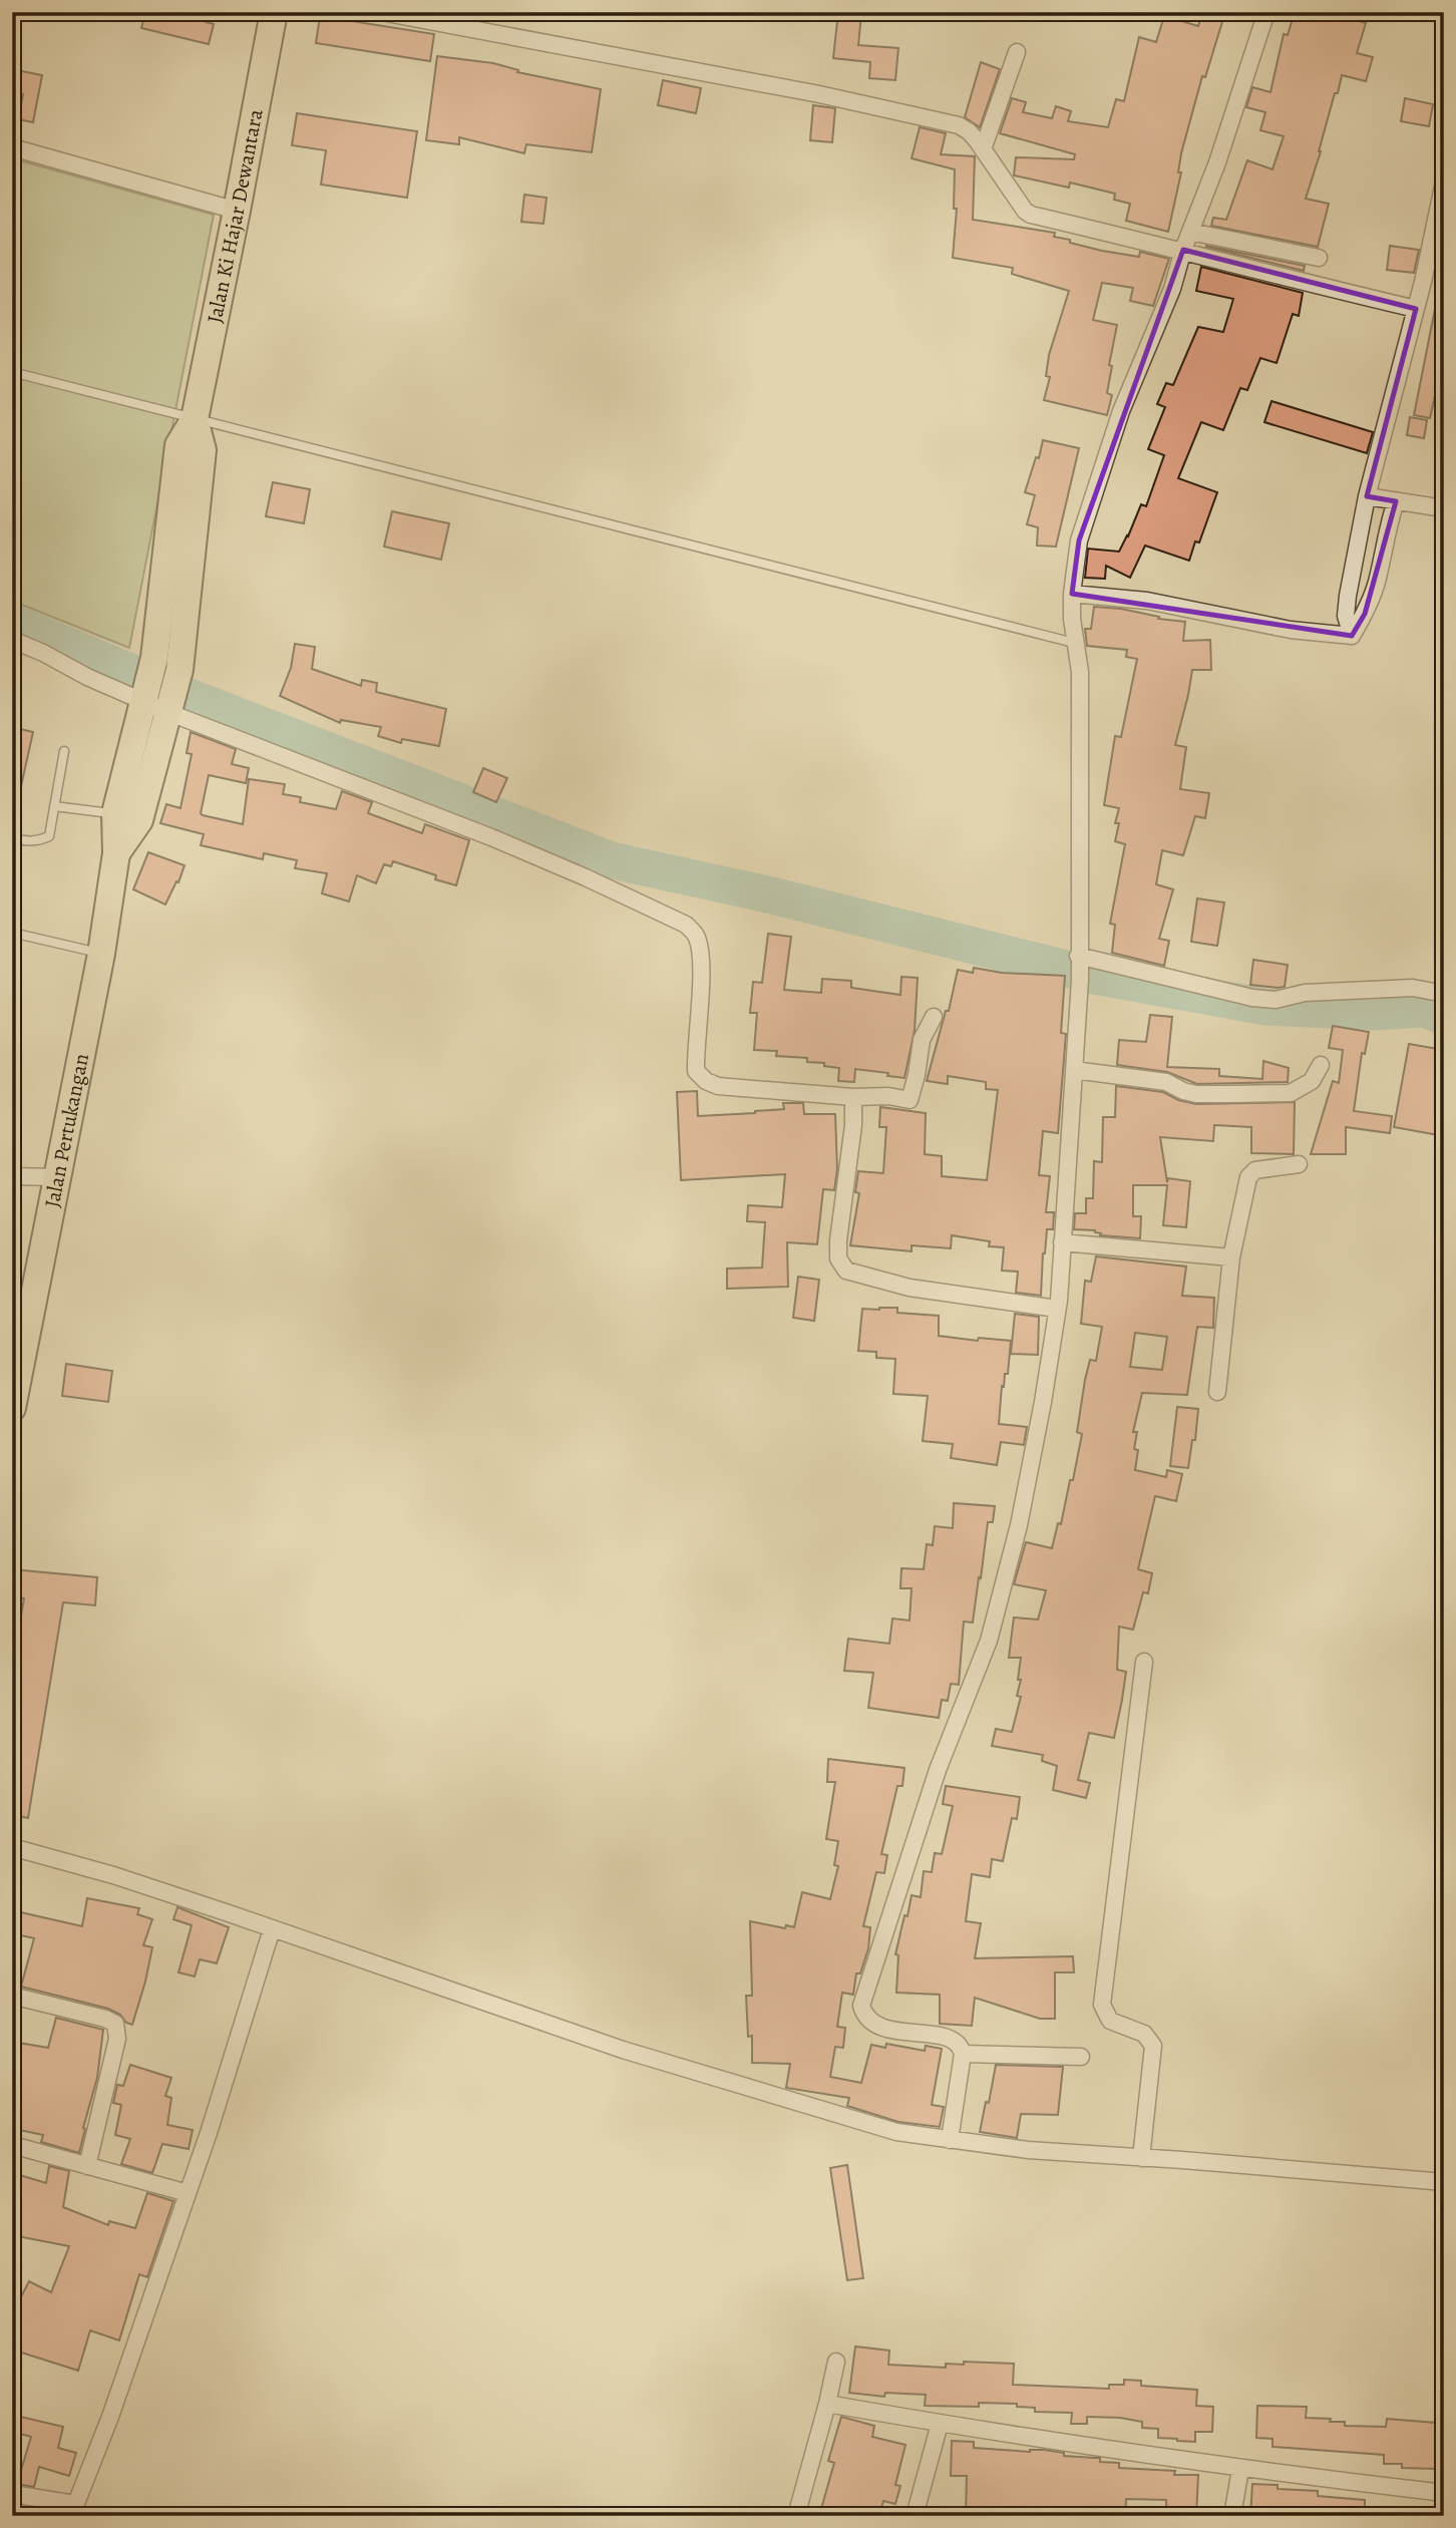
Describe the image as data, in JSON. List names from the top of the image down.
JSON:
{
  "streets": {
    "main road": ["Jalan Ki Hajar Dewantara", "Jalan Pertukangan"]
  },
  "crossings": [
    ["Jalan Ki Hajar Dewantara", "Jalan Pertukangan"]
  ]
}
